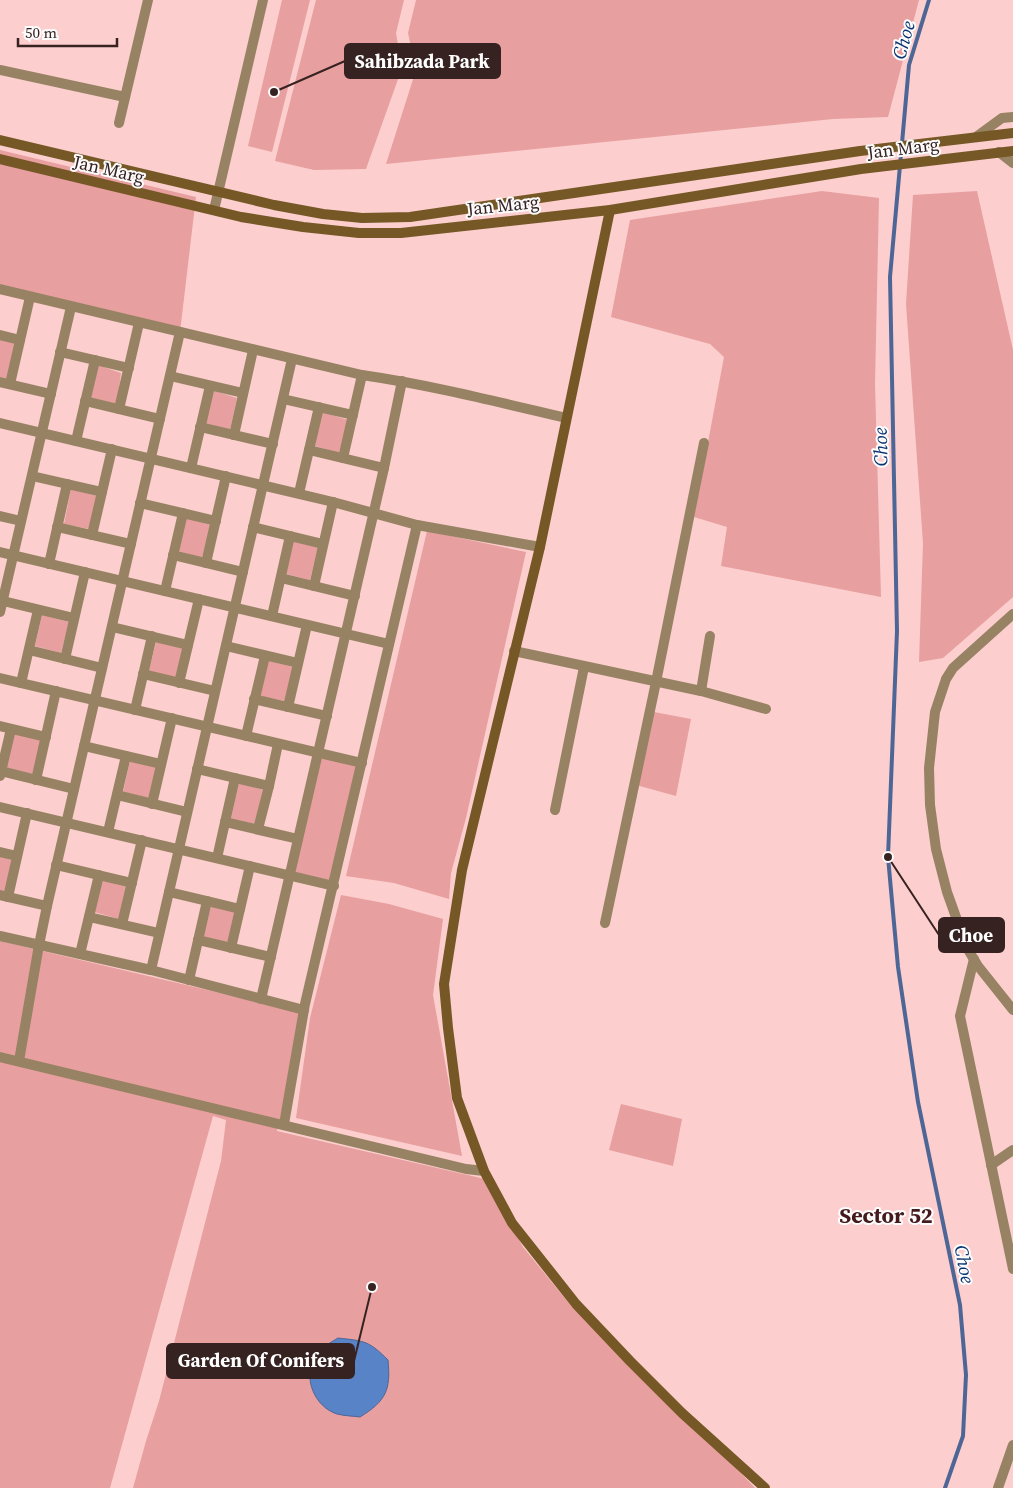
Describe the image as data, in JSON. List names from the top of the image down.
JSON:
{
  "streets": {
    "main road": ["Jan Marg"]
  },
  "districts": ["Sector 52"],
  "water": ["Choe"],
  "places": ["Sahibzada Park", "Choe", "Garden Of Conifers"],
  "scale_bar": "50 m"
}
